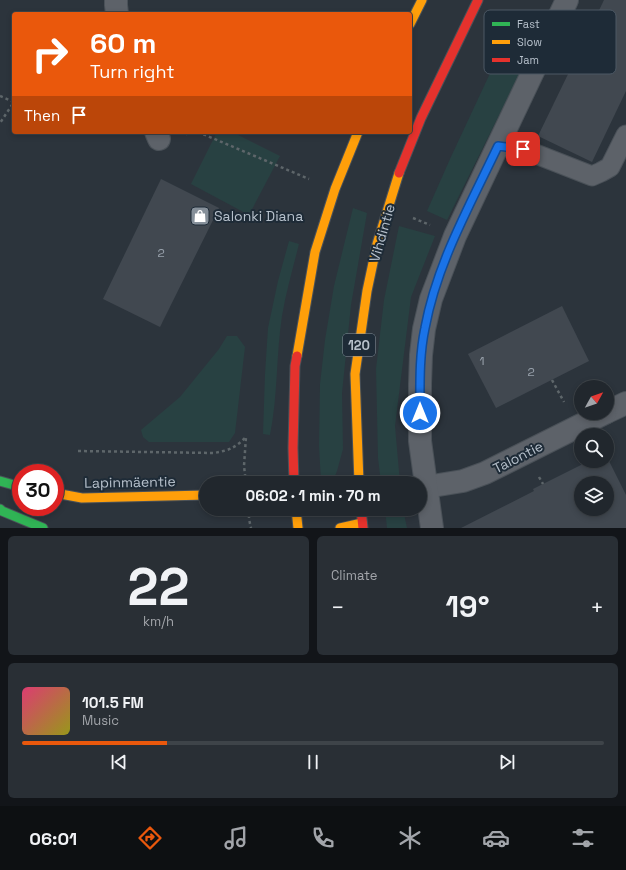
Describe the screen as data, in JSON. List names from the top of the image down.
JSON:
{
  "streets": {
    "main road": ["Vihdintie", "120", "Lapinmäentie"],
    "street": ["Talontie"]
  },
  "places": {
    "shop": ["Salonki Diana"]
  },
  "house_numbers": ["2", "1", "2"],
  "legend": ["Fast", "Slow", "Jam"],
  "north": "top right",
  "page": {
    "turn": ["60 m", "Turn right"],
    "then": "Then",
    "limit": "30",
    "trip": "06:02 · 1 min · 70 m",
    "tile": [
      ["22", "km/h"],
      "Climate"
    ],
    "heat": ["−", "19°", "+"],
    "song": ["101.5 FM", "Music"],
    "tabs": "06:01"
  }
}
